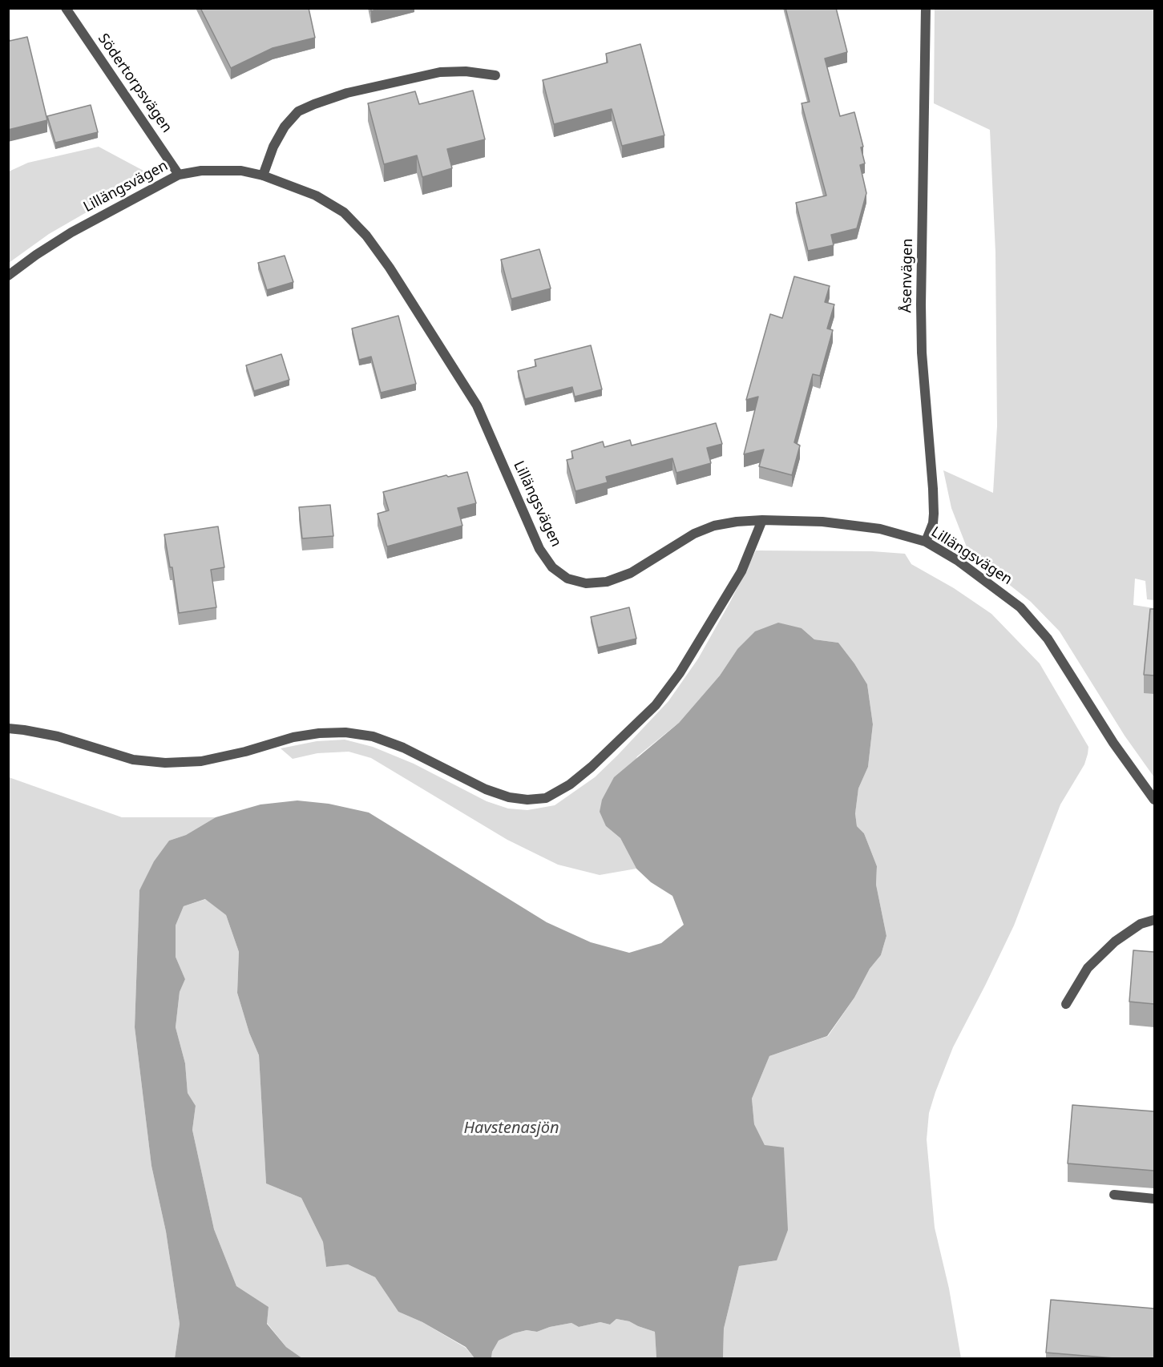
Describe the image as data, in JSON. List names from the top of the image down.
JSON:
{
  "streets": {
    "street": ["Södertorpsvägen", "Lillängsvägen", "Åsenvägen"]
  },
  "crossings": [
    ["Södertorpsvägen", "Lillängsvägen"],
    ["Lillängsvägen", "Åsenvägen"]
  ],
  "water": ["Havstenasjön"]
}
